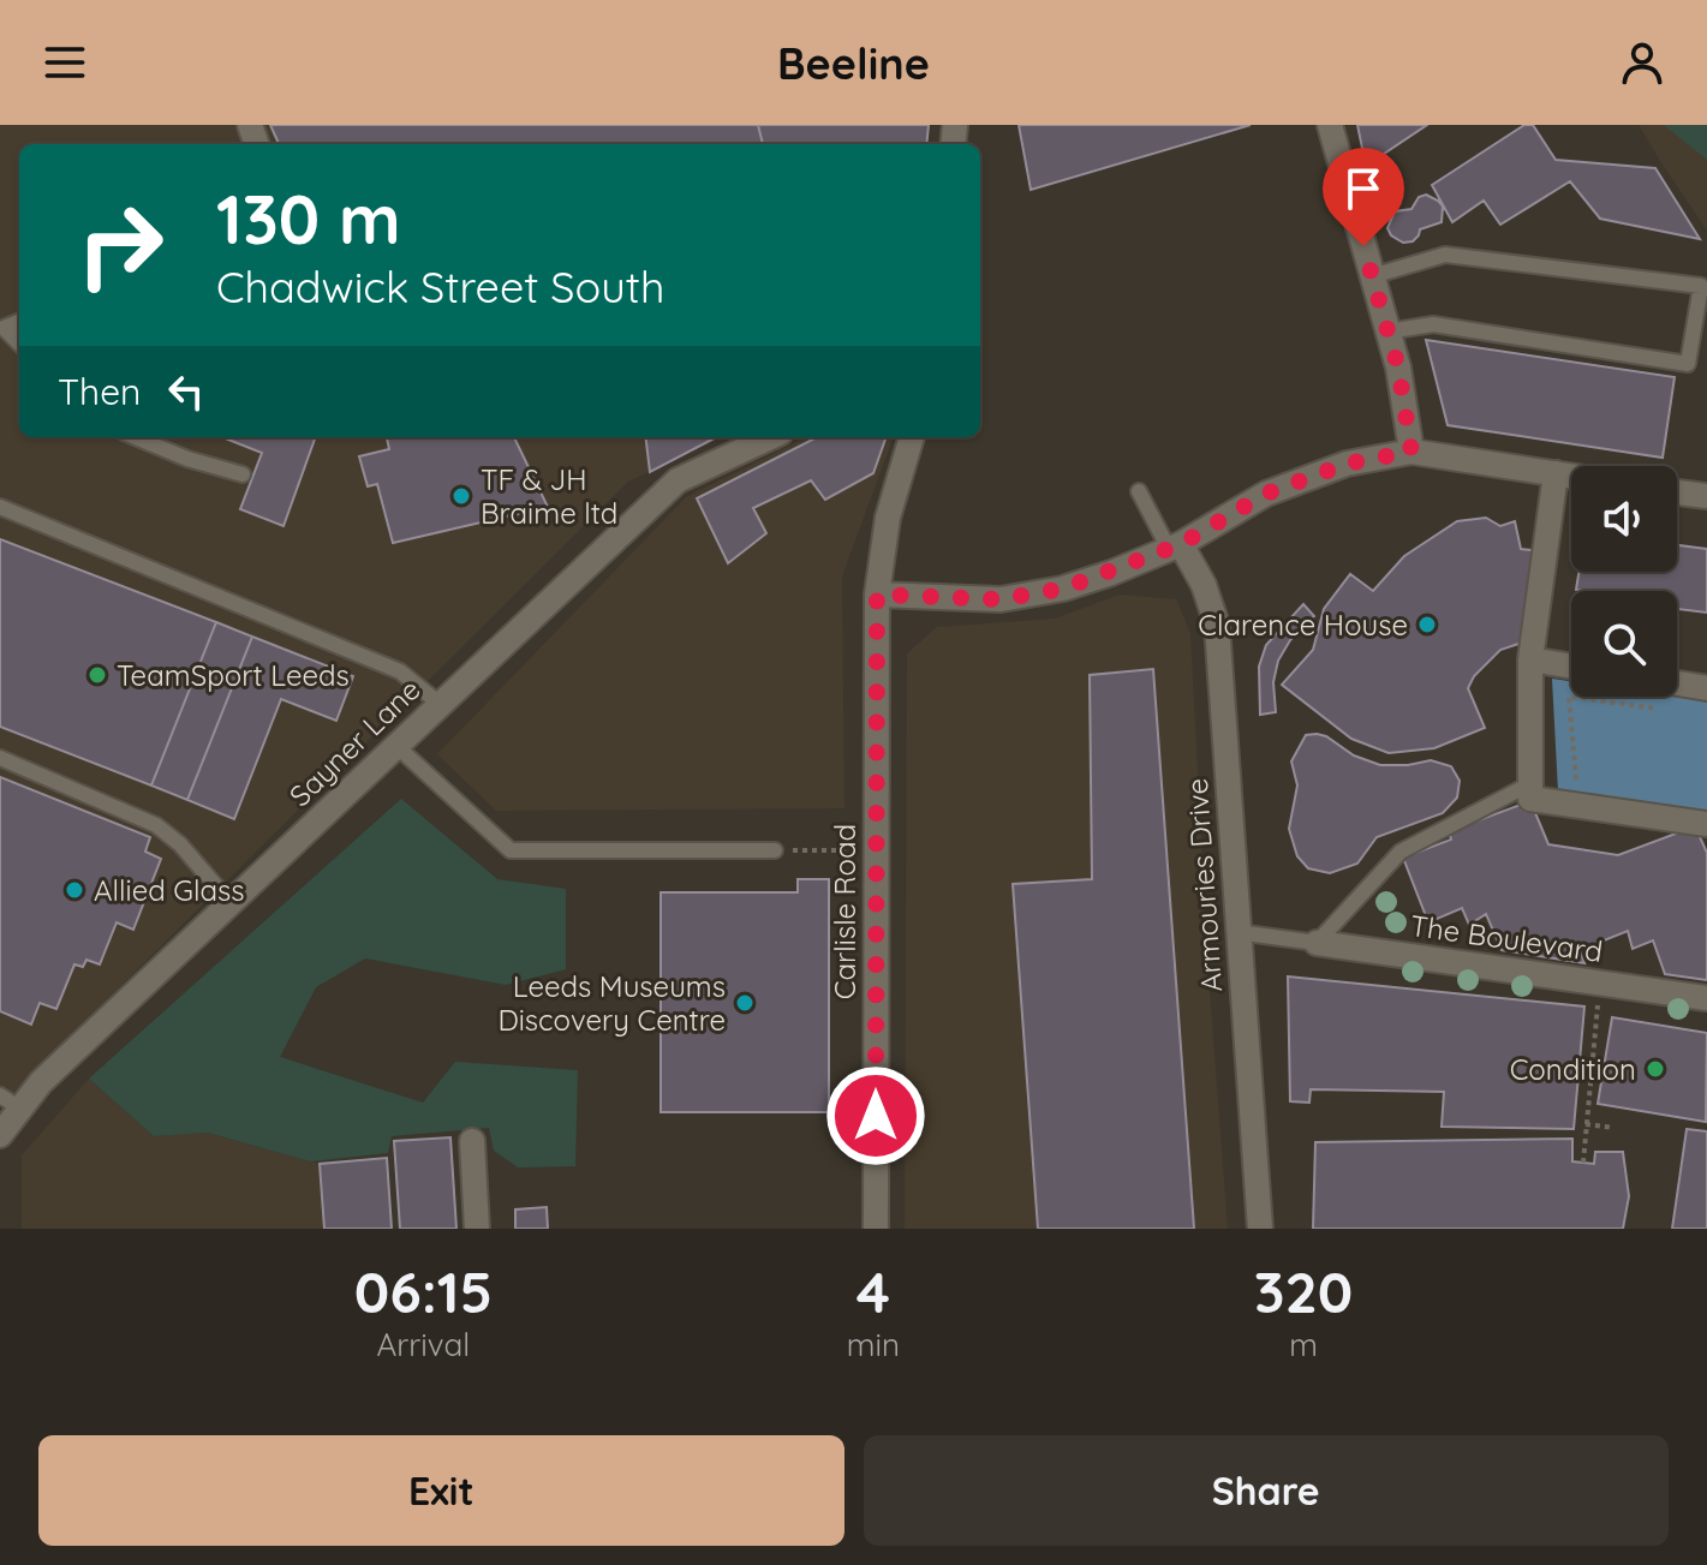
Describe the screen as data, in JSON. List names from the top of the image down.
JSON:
{
  "streets": {
    "street": [
      "Sayner Lane",
      "Armouries Drive",
      "Carlisle Road",
      "The Boulevard"
    ]
  },
  "places": [
    "TF & JH Braime ltd",
    "Clarence House",
    "TeamSport Leeds",
    "Allied Glass",
    "Leeds Museums Discovery Centre",
    "Condition"
  ],
  "page": {
    "header": "Beeline",
    "turn": ["130 m", "Chadwick Street South"],
    "then": "Then",
    "eta": [
      "06:15",
      "Arrival",
      "4",
      "min",
      "320",
      "m"
    ],
    "buttons": ["Exit", "Share"]
  }
}
